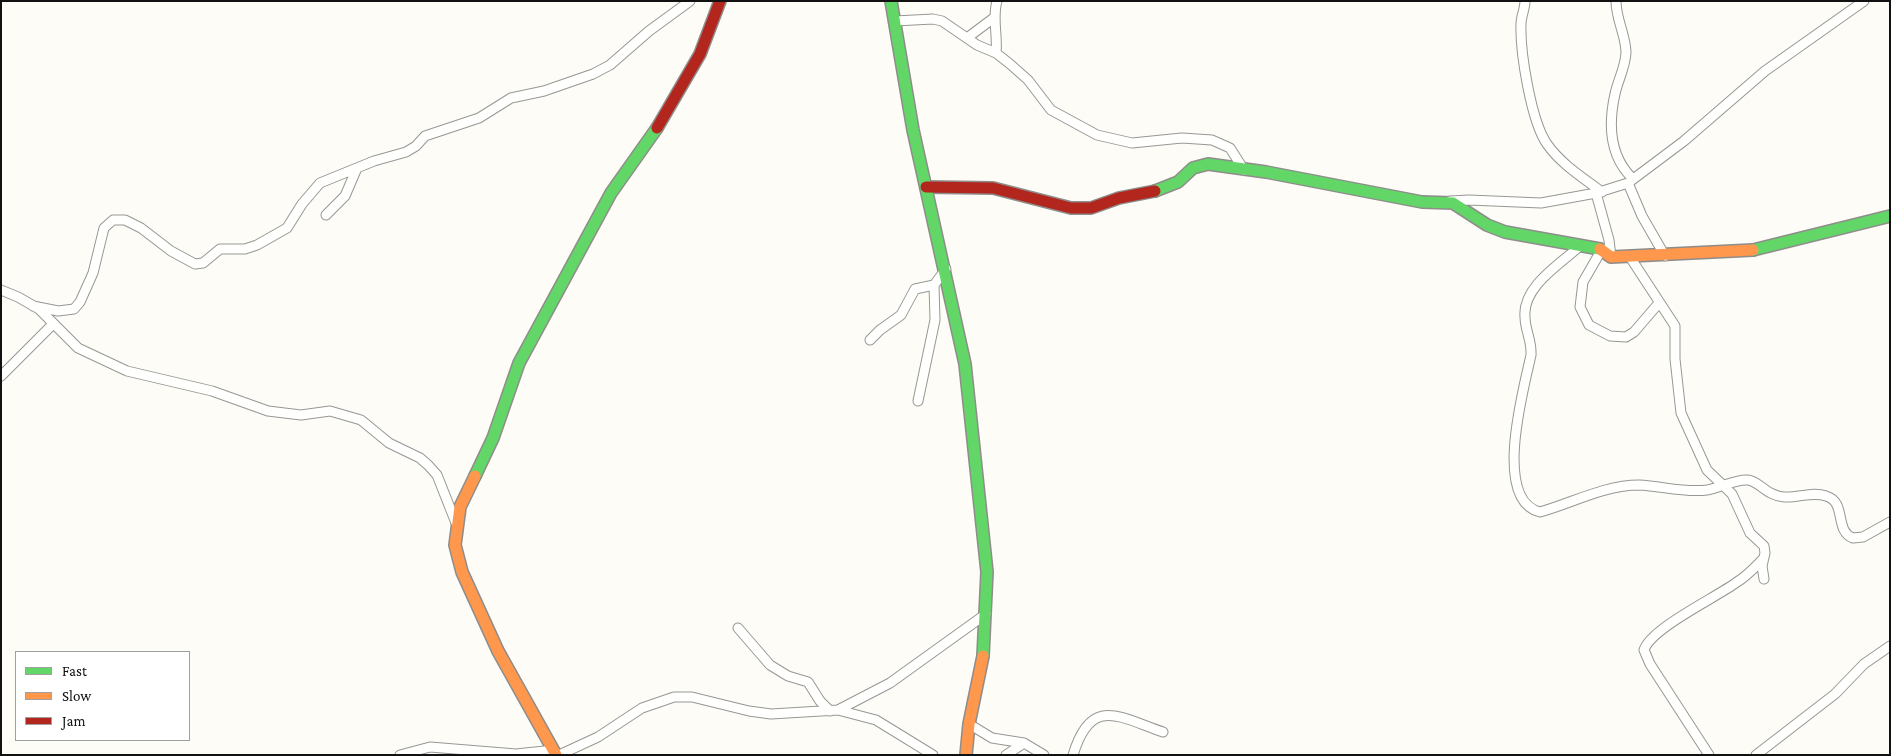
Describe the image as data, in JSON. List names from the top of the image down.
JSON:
{
  "legend": ["Fast", "Slow", "Jam"]
}
